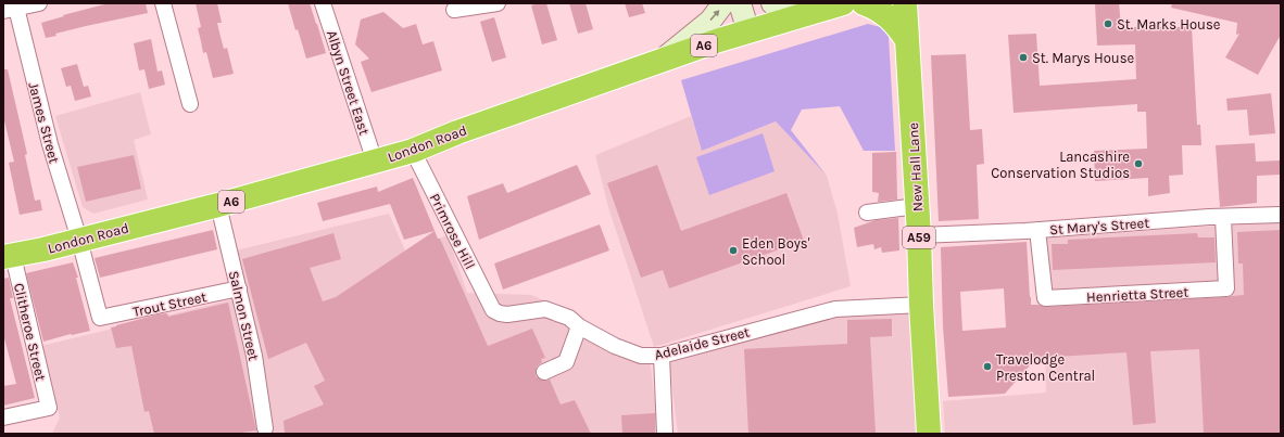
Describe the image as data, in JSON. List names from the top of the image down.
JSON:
{
  "streets": {
    "highway": [
      "A6",
      "London Road",
      "New Hall Lane",
      "A59"
    ],
    "street": [
      "Albyn Street East",
      "James Street",
      "St Mary's Street",
      "Primrose Hill",
      "Henrietta Street",
      "Trout Street",
      "Salmon Street",
      "Clitheroe Street",
      "Adelaide Street"
    ]
  },
  "crossings": [
    ["Albyn Street East", "London Road"],
    ["James Street", "London Road"],
    ["James Street", "Trout Street"],
    ["London Road", "Primrose Hill"],
    ["London Road", "Salmon Street"],
    ["London Road", "Clitheroe Street"],
    ["New Hall Lane", "St Mary's Street"],
    ["New Hall Lane", "Adelaide Street"],
    ["St Mary's Street", "Henrietta Street"],
    ["Primrose Hill", "Adelaide Street"],
    ["Trout Street", "Salmon Street"]
  ],
  "places": [
    "St. Marks House",
    "St. Marys House",
    "Lancashire Conservation Studios",
    "Eden Boys' School",
    "Travelodge Preston Central"
  ]
}
